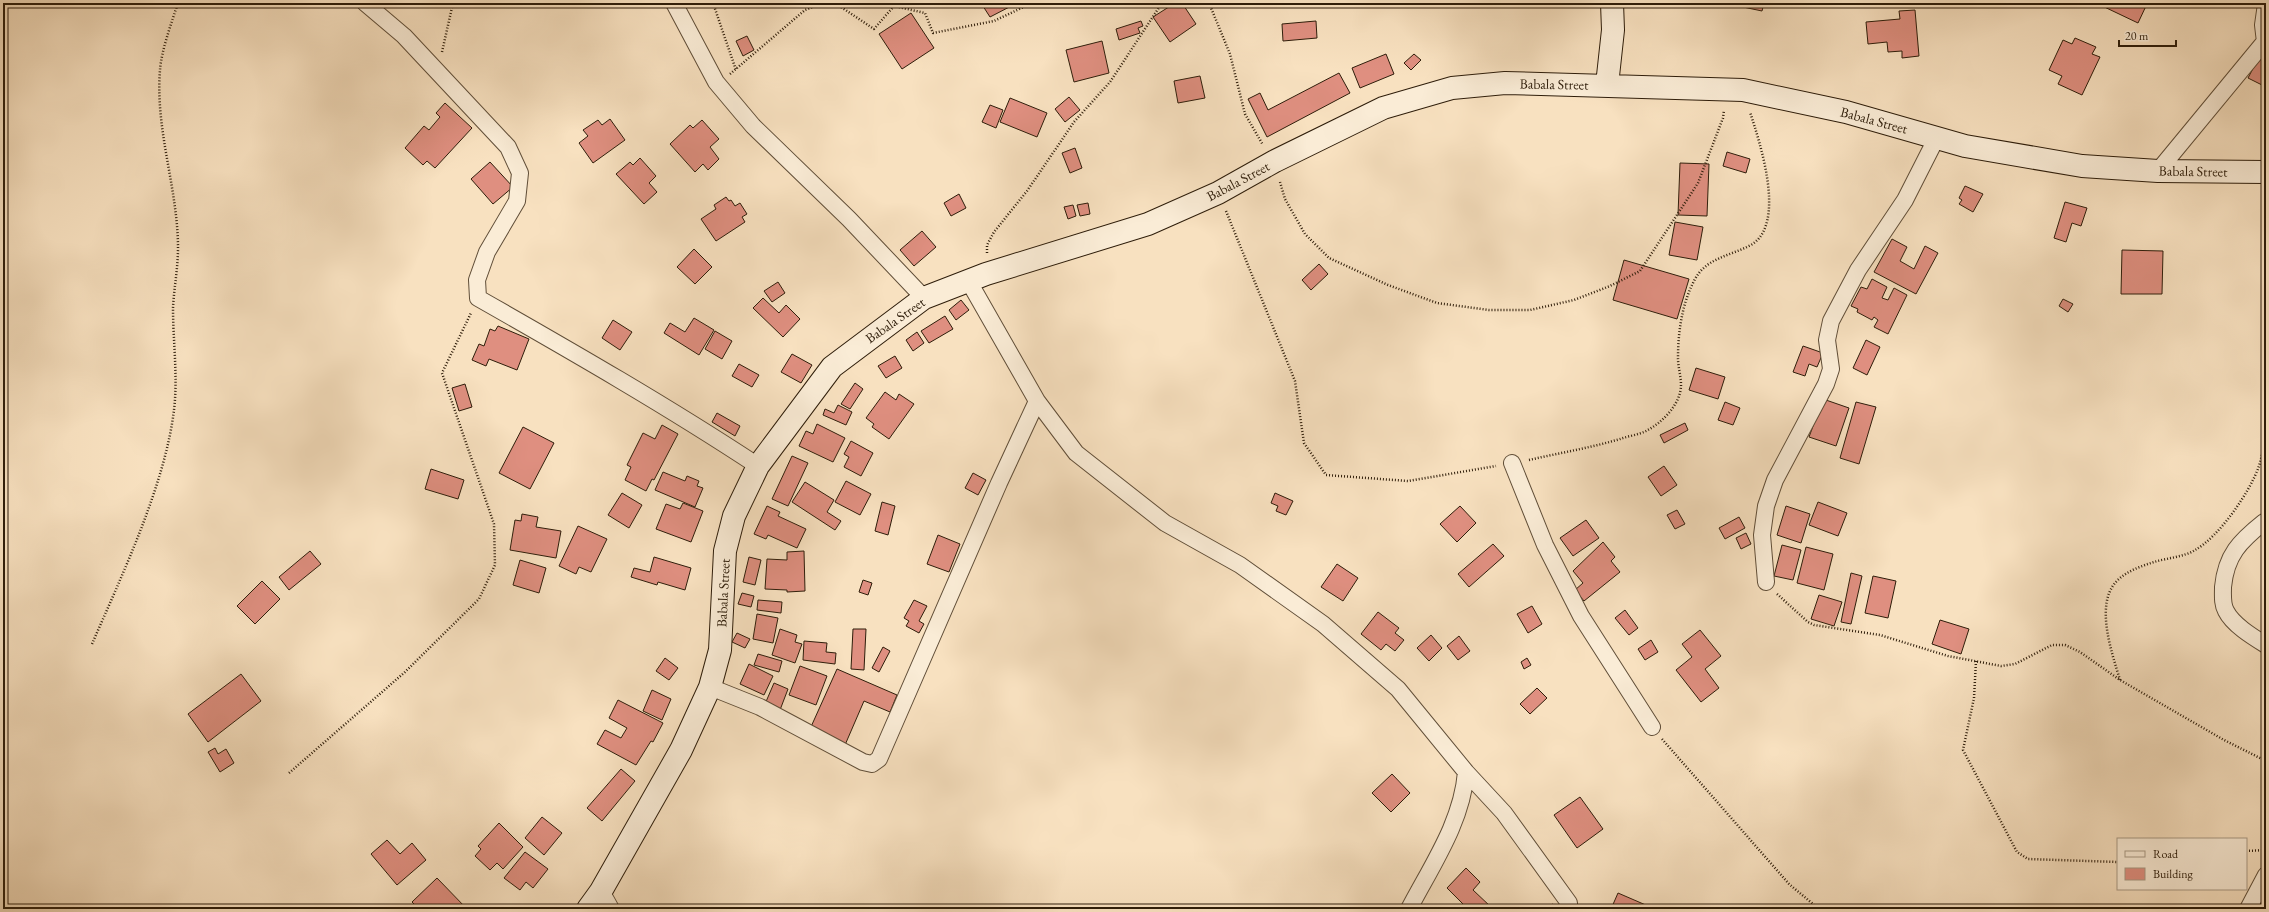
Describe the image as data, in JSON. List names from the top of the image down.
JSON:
{
  "streets": {
    "street": ["Babala Street"]
  },
  "legend": ["Road", "Building"],
  "scale_bar": "20 m"
}
